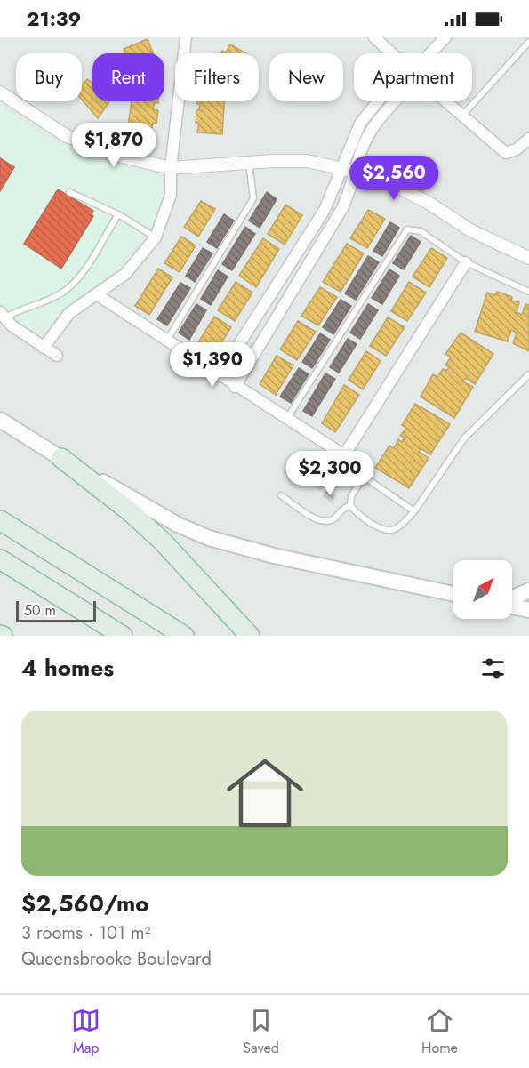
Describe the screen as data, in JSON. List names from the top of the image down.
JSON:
{
  "scale_bar": "50 m",
  "north": "top right",
  "page": {
    "status": "21:39",
    "chip": [
      "Buy",
      "Rent",
      "Filters",
      "New",
      "Apartment"
    ],
    "price": [
      "$1,870",
      "$2,560",
      "$1,390",
      "$2,300"
    ],
    "scale": "50 m",
    "heading": "4 homes",
    "list": [
      {
        "name": "$2,560/mo",
        "note": "3 rooms · 101 m² · Queensbrooke Boulevard"
      }
    ],
    "tabs": ["Map", "Saved", "Home"]
  }
}
